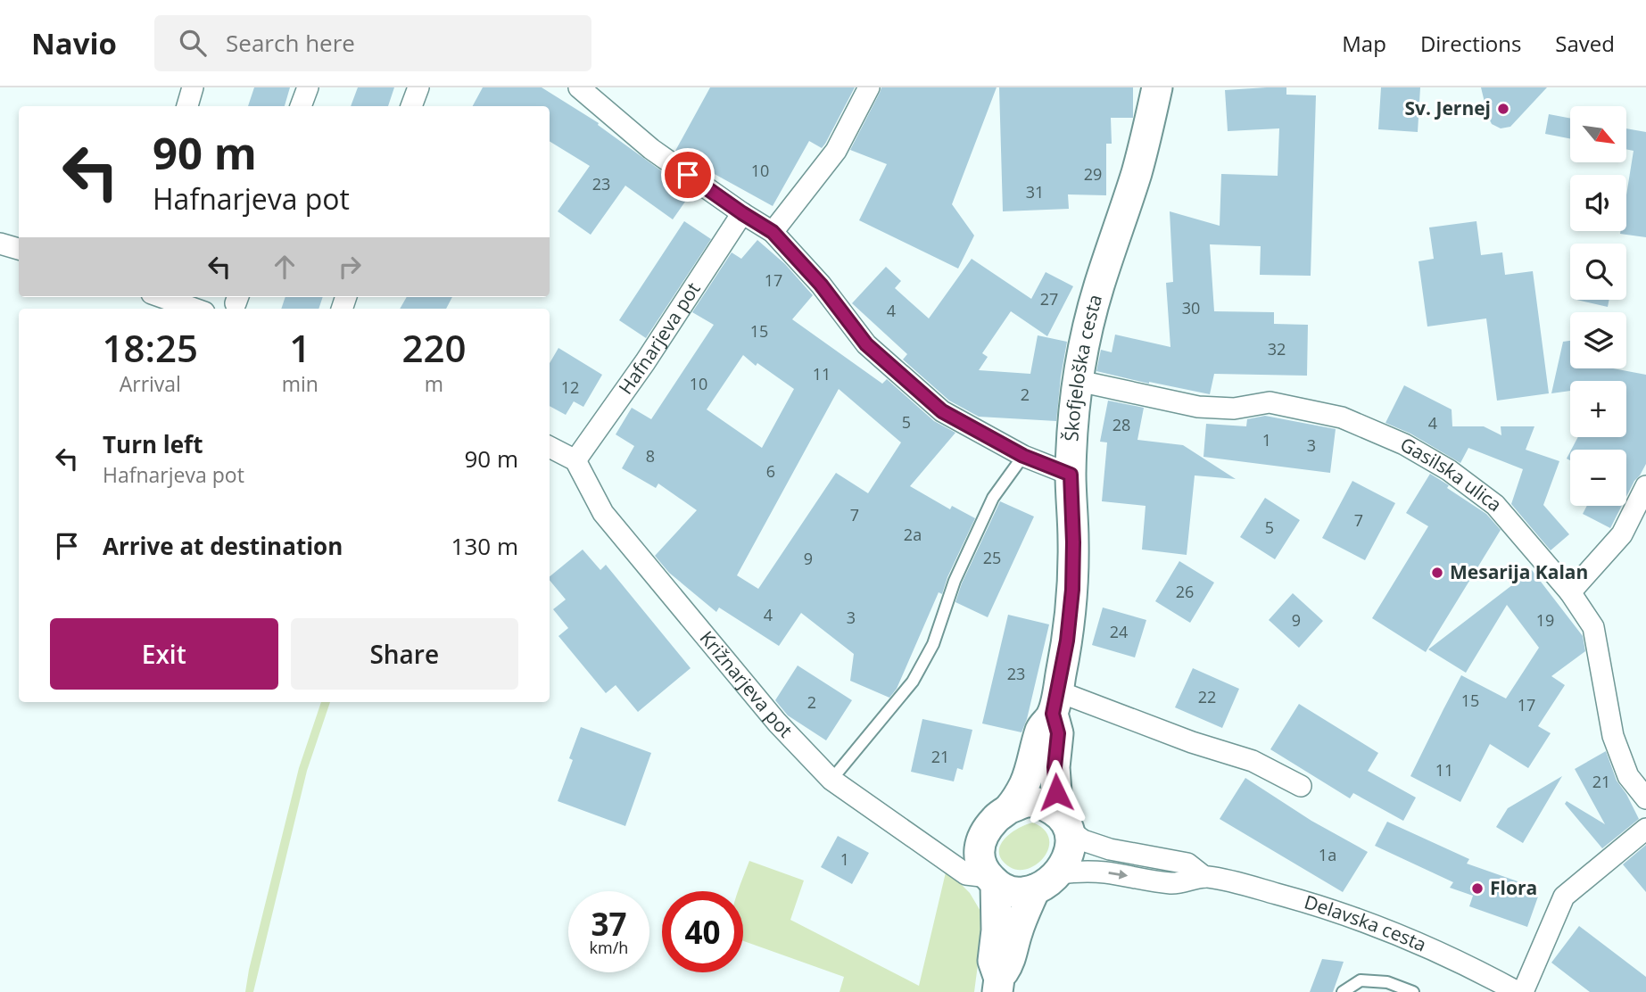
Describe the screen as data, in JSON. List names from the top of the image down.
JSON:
{
  "streets": {
    "street": [
      "Hafnarjeva pot",
      "Škofjeloška cesta",
      "Gasilska ulica",
      "Križnarjeva pot",
      "Delavska cesta"
    ]
  },
  "crossings": [
    ["Hafnarjeva pot", "Križnarjeva pot"],
    ["Škofjeloška cesta", "Gasilska ulica"],
    ["Škofjeloška cesta", "Križnarjeva pot"],
    ["Škofjeloška cesta", "Delavska cesta"],
    ["Križnarjeva pot", "Delavska cesta"]
  ],
  "places": ["Sv. Jernej", "Mesarija Kalan", "Flora"],
  "house_numbers": [
    "10",
    "29",
    "23",
    "31",
    "17",
    "27",
    "30",
    "4",
    "15",
    "32",
    "11",
    "10",
    "12",
    "2",
    "5",
    "4",
    "28",
    "1",
    "3",
    "8",
    "6",
    "7",
    "7",
    "5",
    "2a",
    "25",
    "9",
    "26",
    "4",
    "3",
    "9",
    "19",
    "24",
    "23",
    "22",
    "15",
    "2",
    "17",
    "21",
    "11",
    "21",
    "1a",
    "1"
  ],
  "north": "bottom right",
  "page": {
    "header": "Navio",
    "search": "Search here",
    "nav": ["Map", "Directions", "Saved"],
    "map_buttons": ["+", "−"],
    "turn": ["90 m", "Hafnarjeva pot"],
    "eta": [
      "18:25",
      "Arrival",
      "1",
      "min",
      "220",
      "m"
    ],
    "list": [
      {
        "name": "Turn left",
        "note": "Hafnarjeva pot",
        "value": "90 m"
      },
      {
        "name": "Arrive at destination",
        "value": "130 m"
      }
    ],
    "buttons": ["Exit", "Share"],
    "speed": "37 km/h",
    "limit": "40"
  }
}
